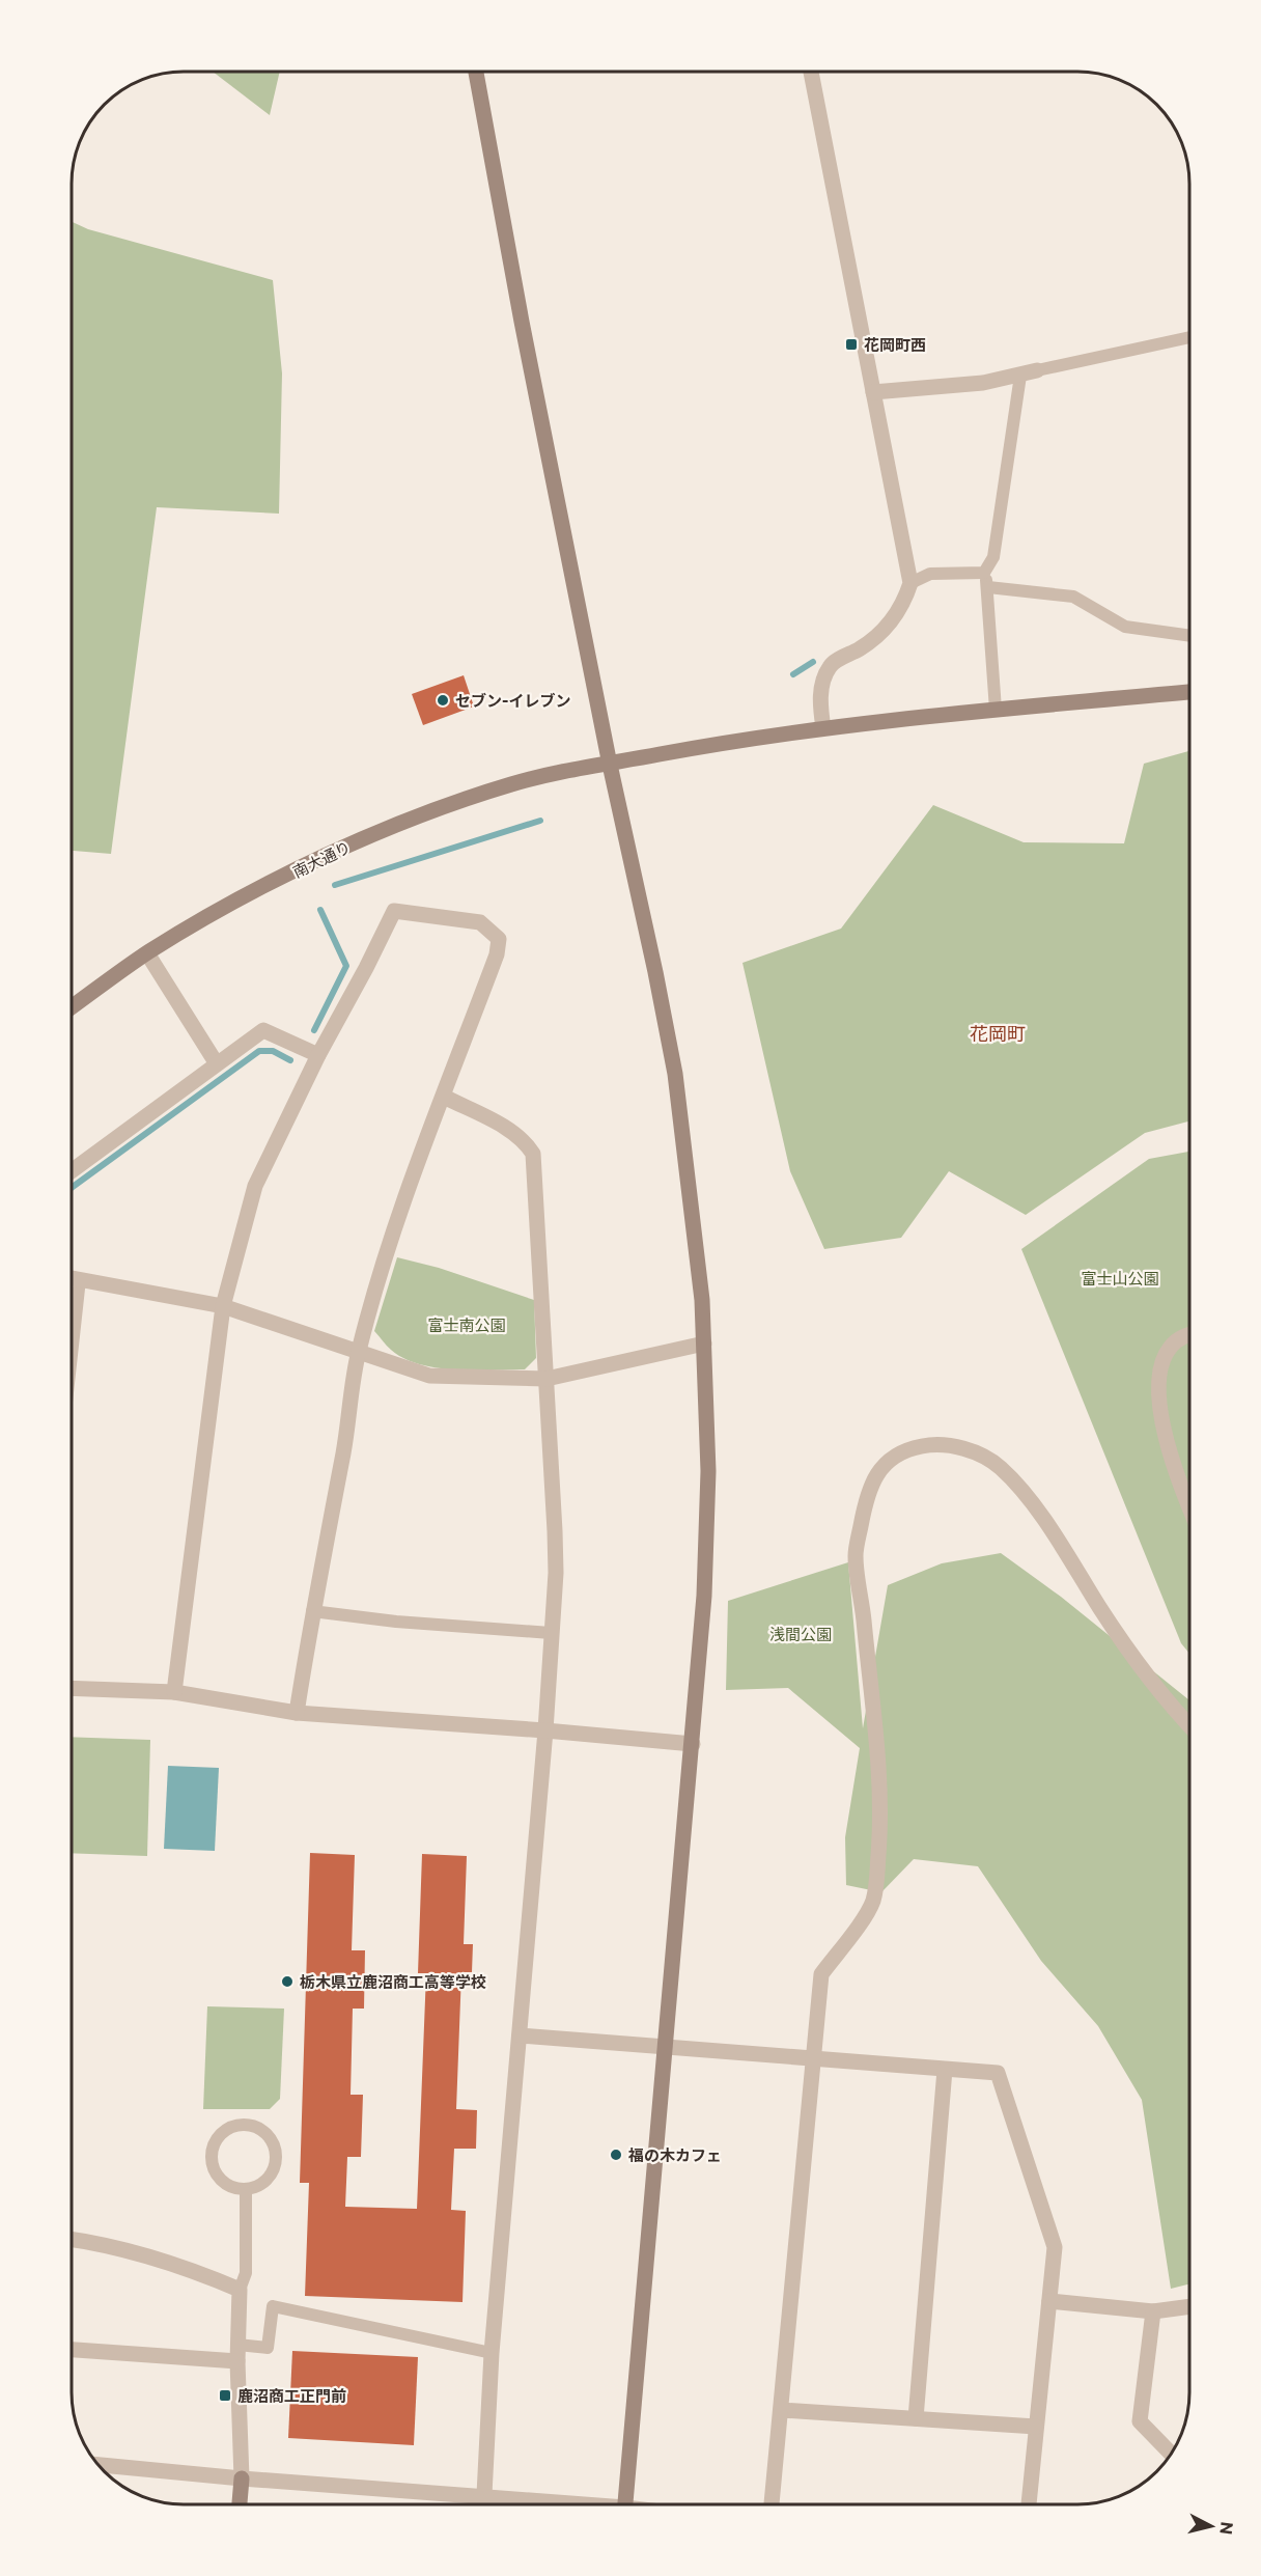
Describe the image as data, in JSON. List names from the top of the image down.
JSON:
{
  "streets": {
    "street": ["南大通り"]
  },
  "districts": ["花岡町"],
  "parks": ["富士山公園", "富士南公園", "浅間公園"],
  "places": {
    "transit": ["花岡町西", "鹿沼商工正門前"],
    "other": ["セブン-イレブン", "栃木県立鹿沼商工高等学校", "福の木カフェ"]
  },
  "north": "right"
}
